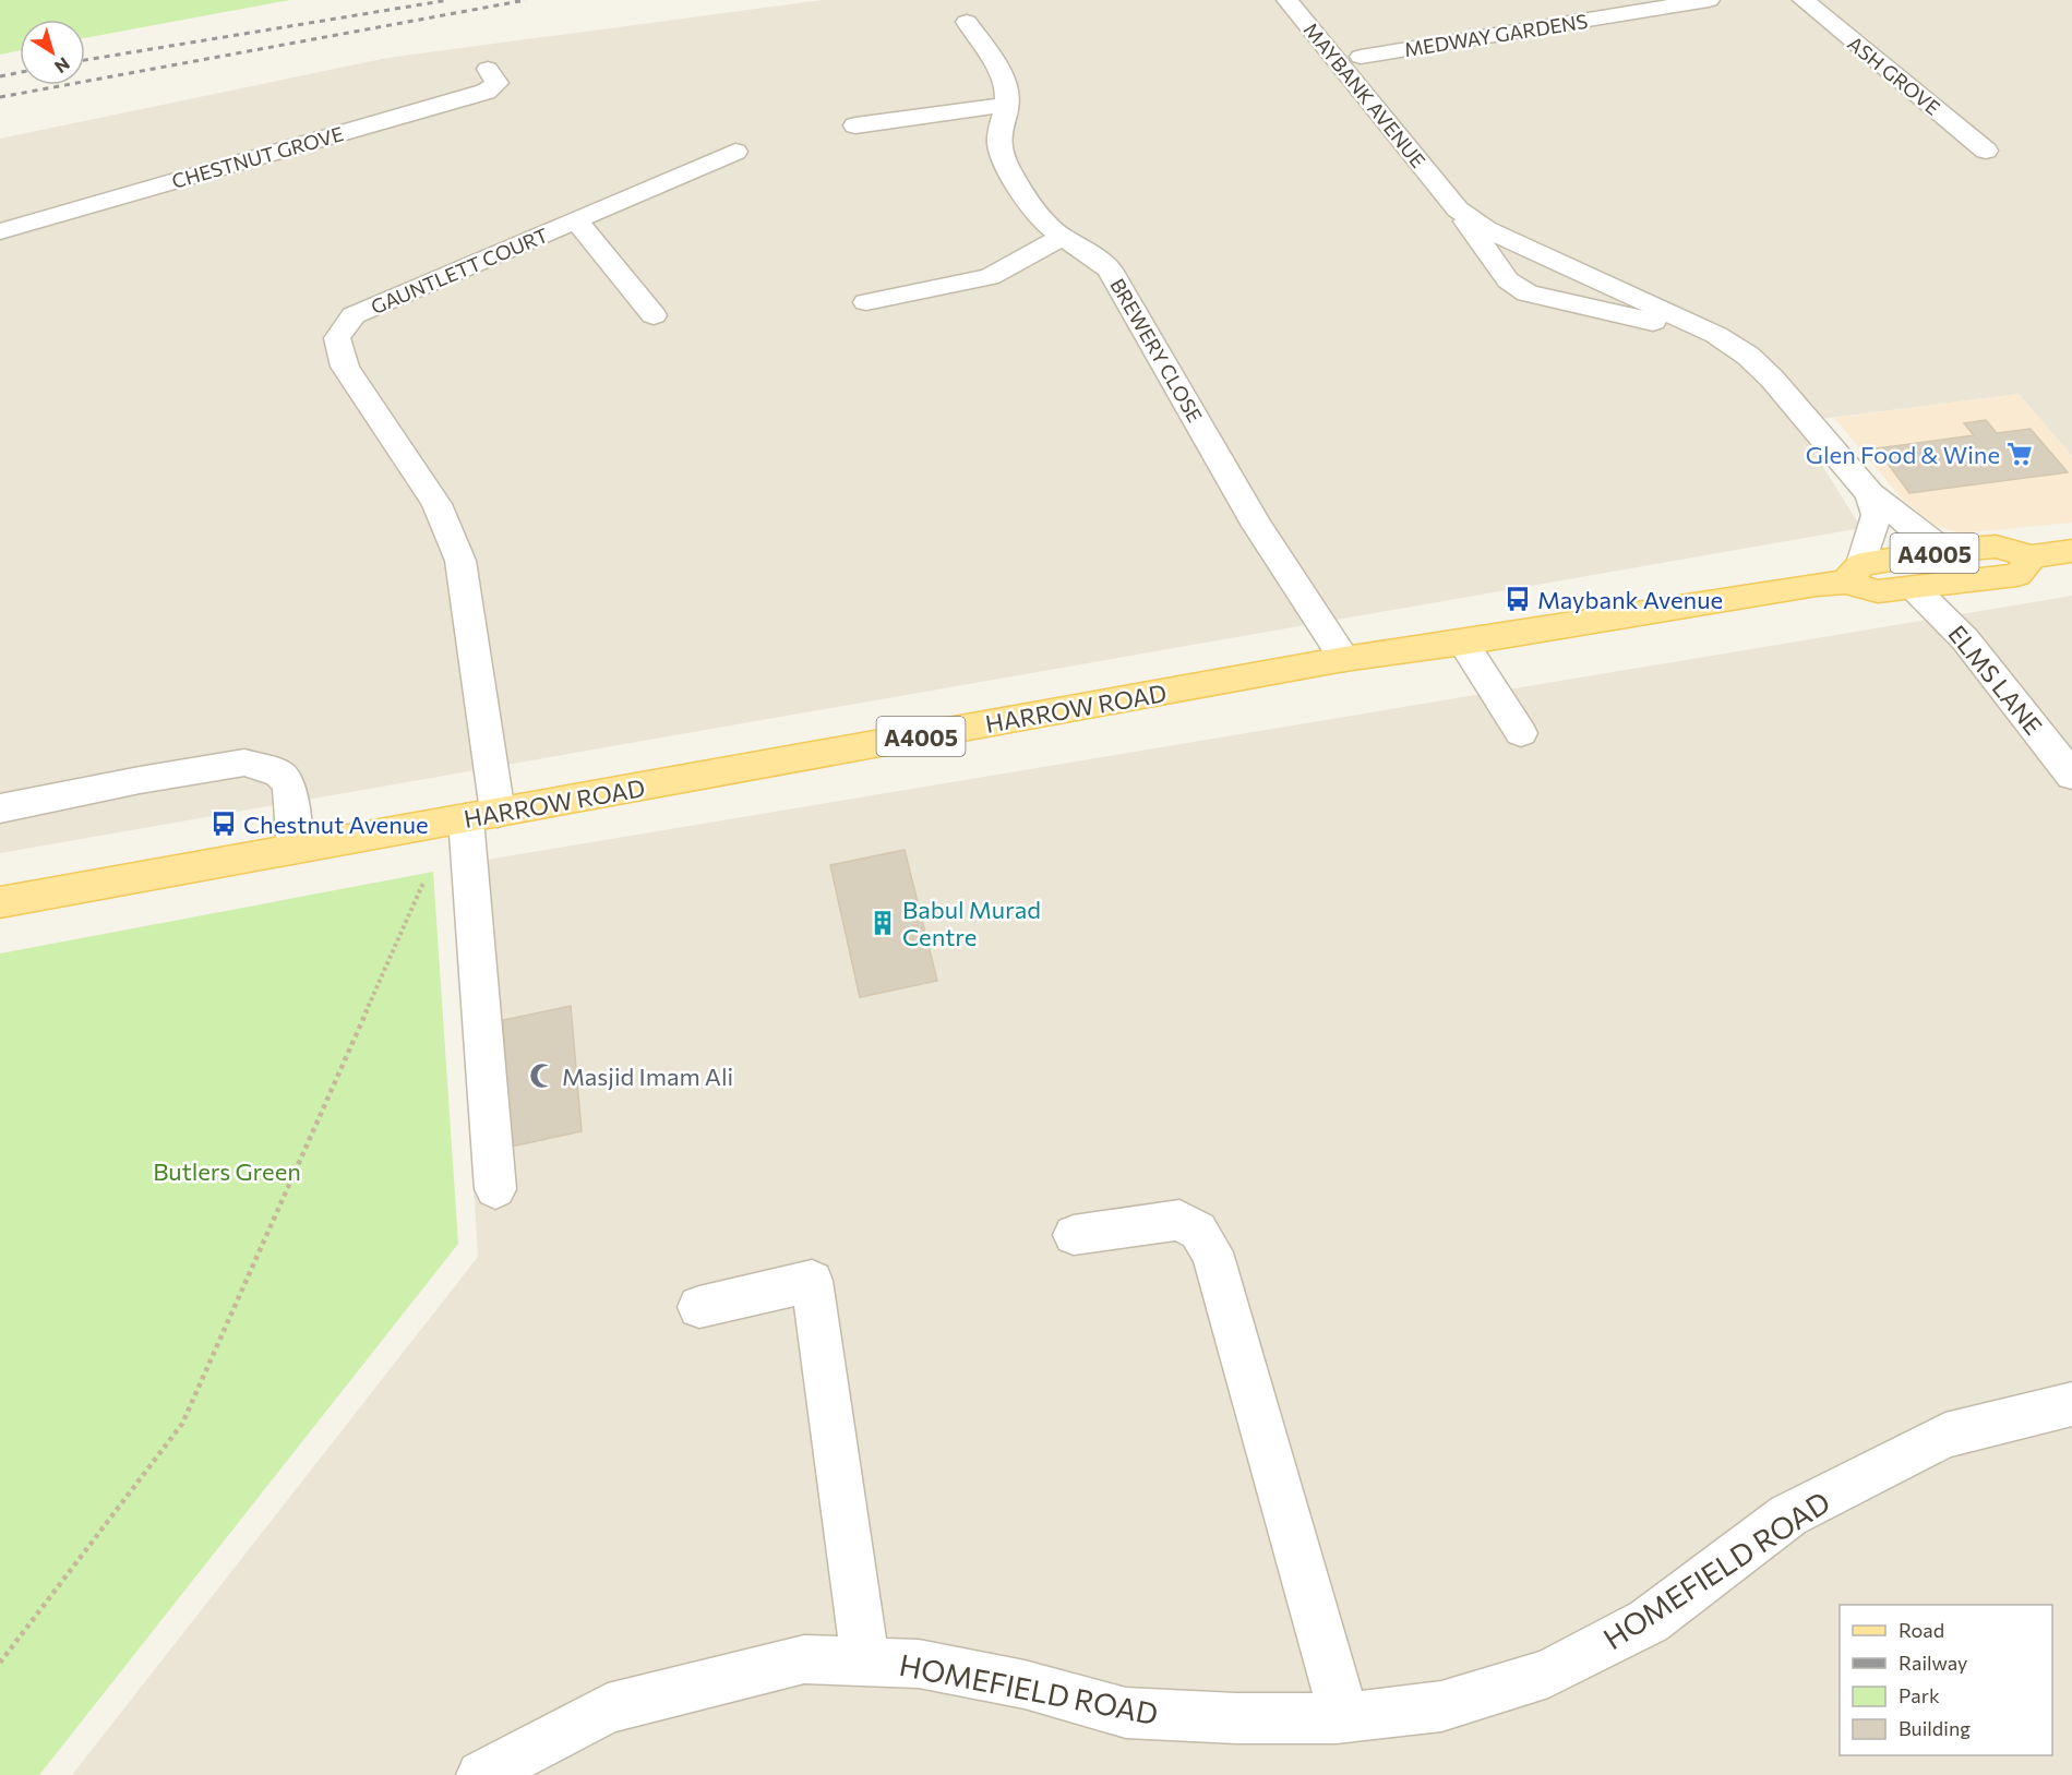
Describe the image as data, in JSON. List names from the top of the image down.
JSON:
{
  "streets": {
    "main road": ["A4005", "HARROW ROAD"],
    "street": [
      "MEDWAY GARDENS",
      "ASH GROVE",
      "MAYBANK AVENUE",
      "CHESTNUT GROVE",
      "GAUNTLETT COURT",
      "BREWERY CLOSE",
      "ELMS LANE",
      "HOMEFIELD ROAD"
    ]
  },
  "crossings": [
    ["MAYBANK AVENUE", "HARROW ROAD"],
    ["GAUNTLETT COURT", "HARROW ROAD"],
    ["BREWERY CLOSE", "HARROW ROAD"],
    ["ELMS LANE", "HARROW ROAD"]
  ],
  "parks": ["Butlers Green"],
  "places": {
    "supermarket": ["Glen Food & Wine"],
    "bus stop": ["Maybank Avenue", "Chestnut Avenue"],
    "building": ["Babul Murad Centre"],
    "mosque": ["Masjid Imam Ali"]
  },
  "legend": [
    "Road",
    "Railway",
    "Park",
    "Building"
  ],
  "north": "bottom right"
}
